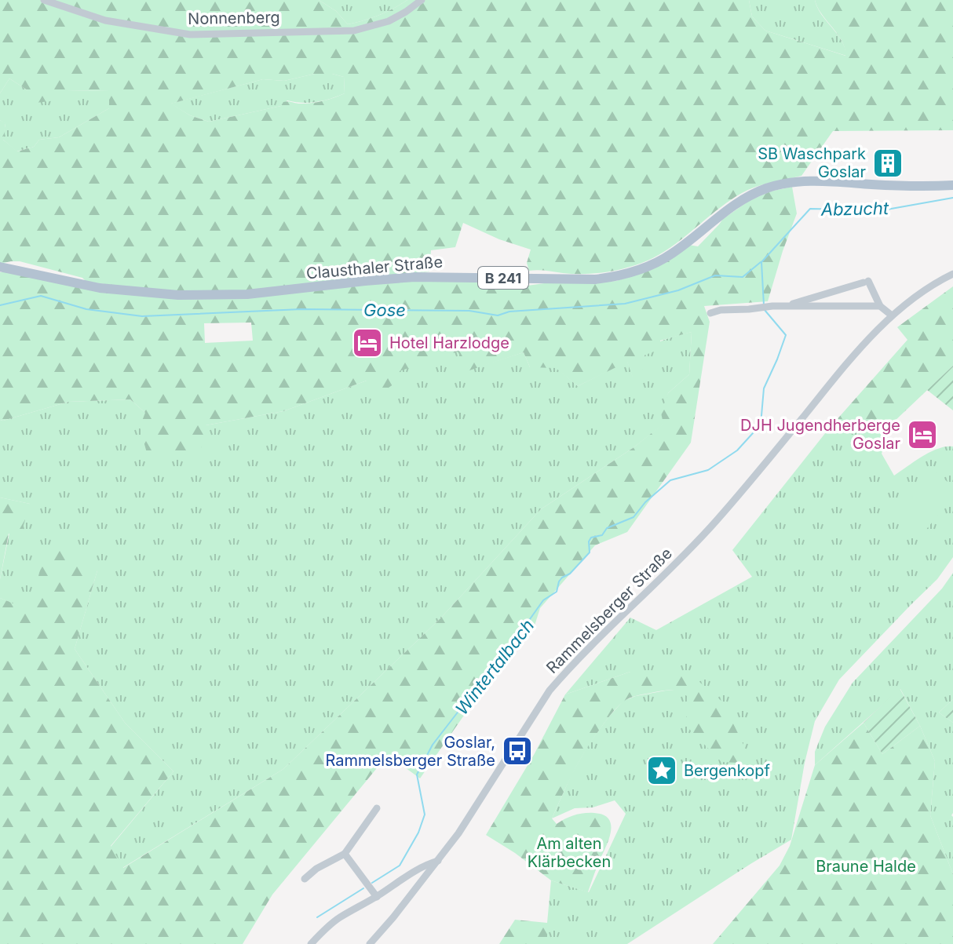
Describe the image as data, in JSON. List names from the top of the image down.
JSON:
{
  "streets": {
    "main road": ["Clausthaler Straße", "B 241"],
    "street": ["Nonnenberg", "Rammelsberger Straße"]
  },
  "water": ["Abzucht", "Gose", "Wintertalbach"],
  "parks": ["Am alten Klärbecken", "Braune Halde"],
  "places": {
    "building": ["SB Waschpark Goslar"],
    "hotel": ["Hotel Harzlodge", "DJH Jugendherberge Goslar"],
    "bus stop": ["Goslar, Rammelsberger Straße"],
    "place": ["Bergenkopf"]
  }
}
